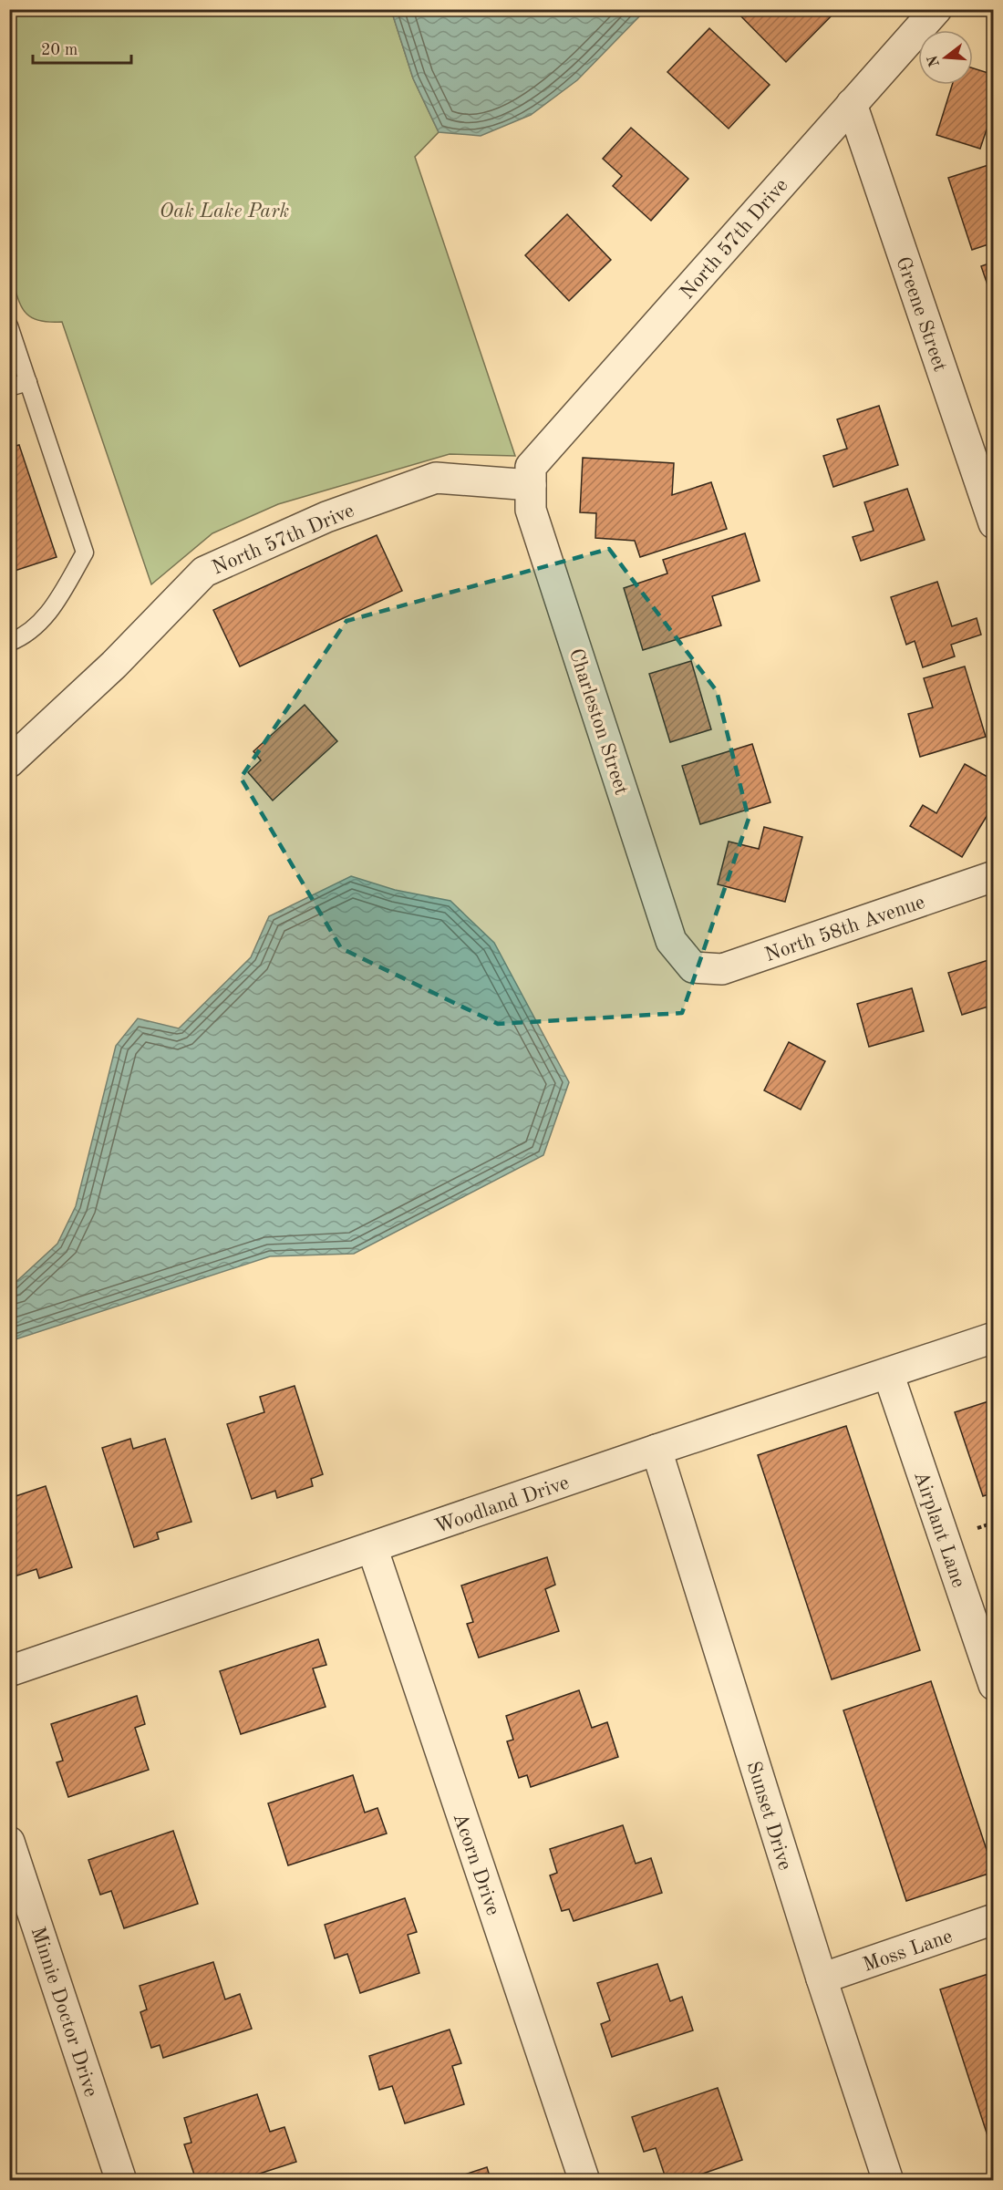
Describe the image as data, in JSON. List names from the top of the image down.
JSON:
{
  "streets": {
    "street": [
      "North 57th Drive",
      "Greene Street",
      "Charleston Street",
      "North 58th Avenue",
      "Woodland Drive",
      "Airplant Lane",
      "Sunset Drive",
      "Acorn Drive",
      "Moss Lane",
      "Minnie Doctor Drive"
    ]
  },
  "crossings": [
    ["North 57th Drive", "Greene Street"],
    ["North 57th Drive", "Charleston Street"],
    ["Charleston Street", "North 58th Avenue"],
    ["Woodland Drive", "Airplant Lane"],
    ["Woodland Drive", "Sunset Drive"],
    ["Woodland Drive", "Acorn Drive"],
    ["Sunset Drive", "Moss Lane"]
  ],
  "parks": ["Oak Lake Park"],
  "scale_bar": "20 m",
  "north": "left"
}
